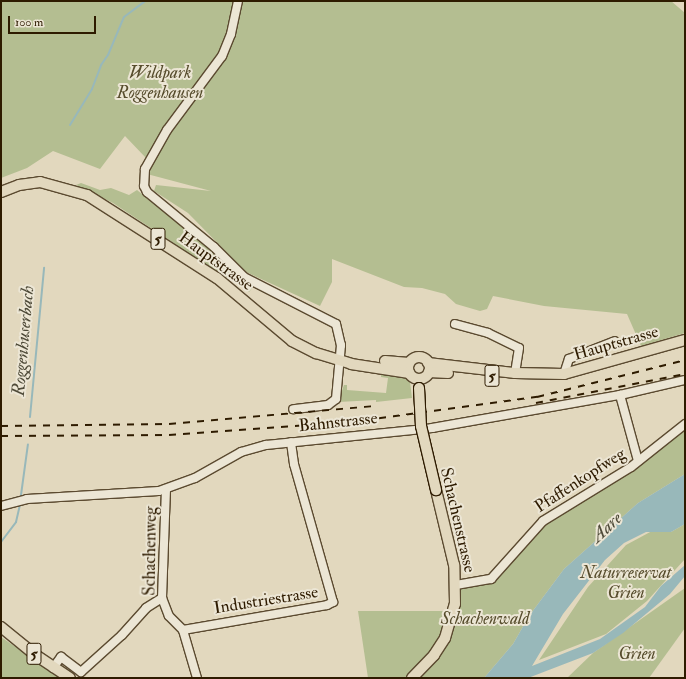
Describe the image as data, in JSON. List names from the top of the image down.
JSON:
{
  "streets": {
    "main road": ["5", "Hauptstrasse", "Schachenstrasse"],
    "street": [
      "Bahnstrasse",
      "Pfaffenkopfweg",
      "Schachenweg",
      "Industriestrasse"
    ]
  },
  "crossings": [
    ["Bahnstrasse", "Schachenweg"],
    ["Bahnstrasse", "Industriestrasse"],
    ["Pfaffenkopfweg", "Schachenstrasse"],
    ["Schachenweg", "Industriestrasse"]
  ],
  "water": ["Roggenhuserbach", "Aare"],
  "parks": [
    "Wildpark Roggenhausen",
    "Naturreservat Grien",
    "Schachenwald",
    "Grien"
  ],
  "scale_bar": "100 m"
}
